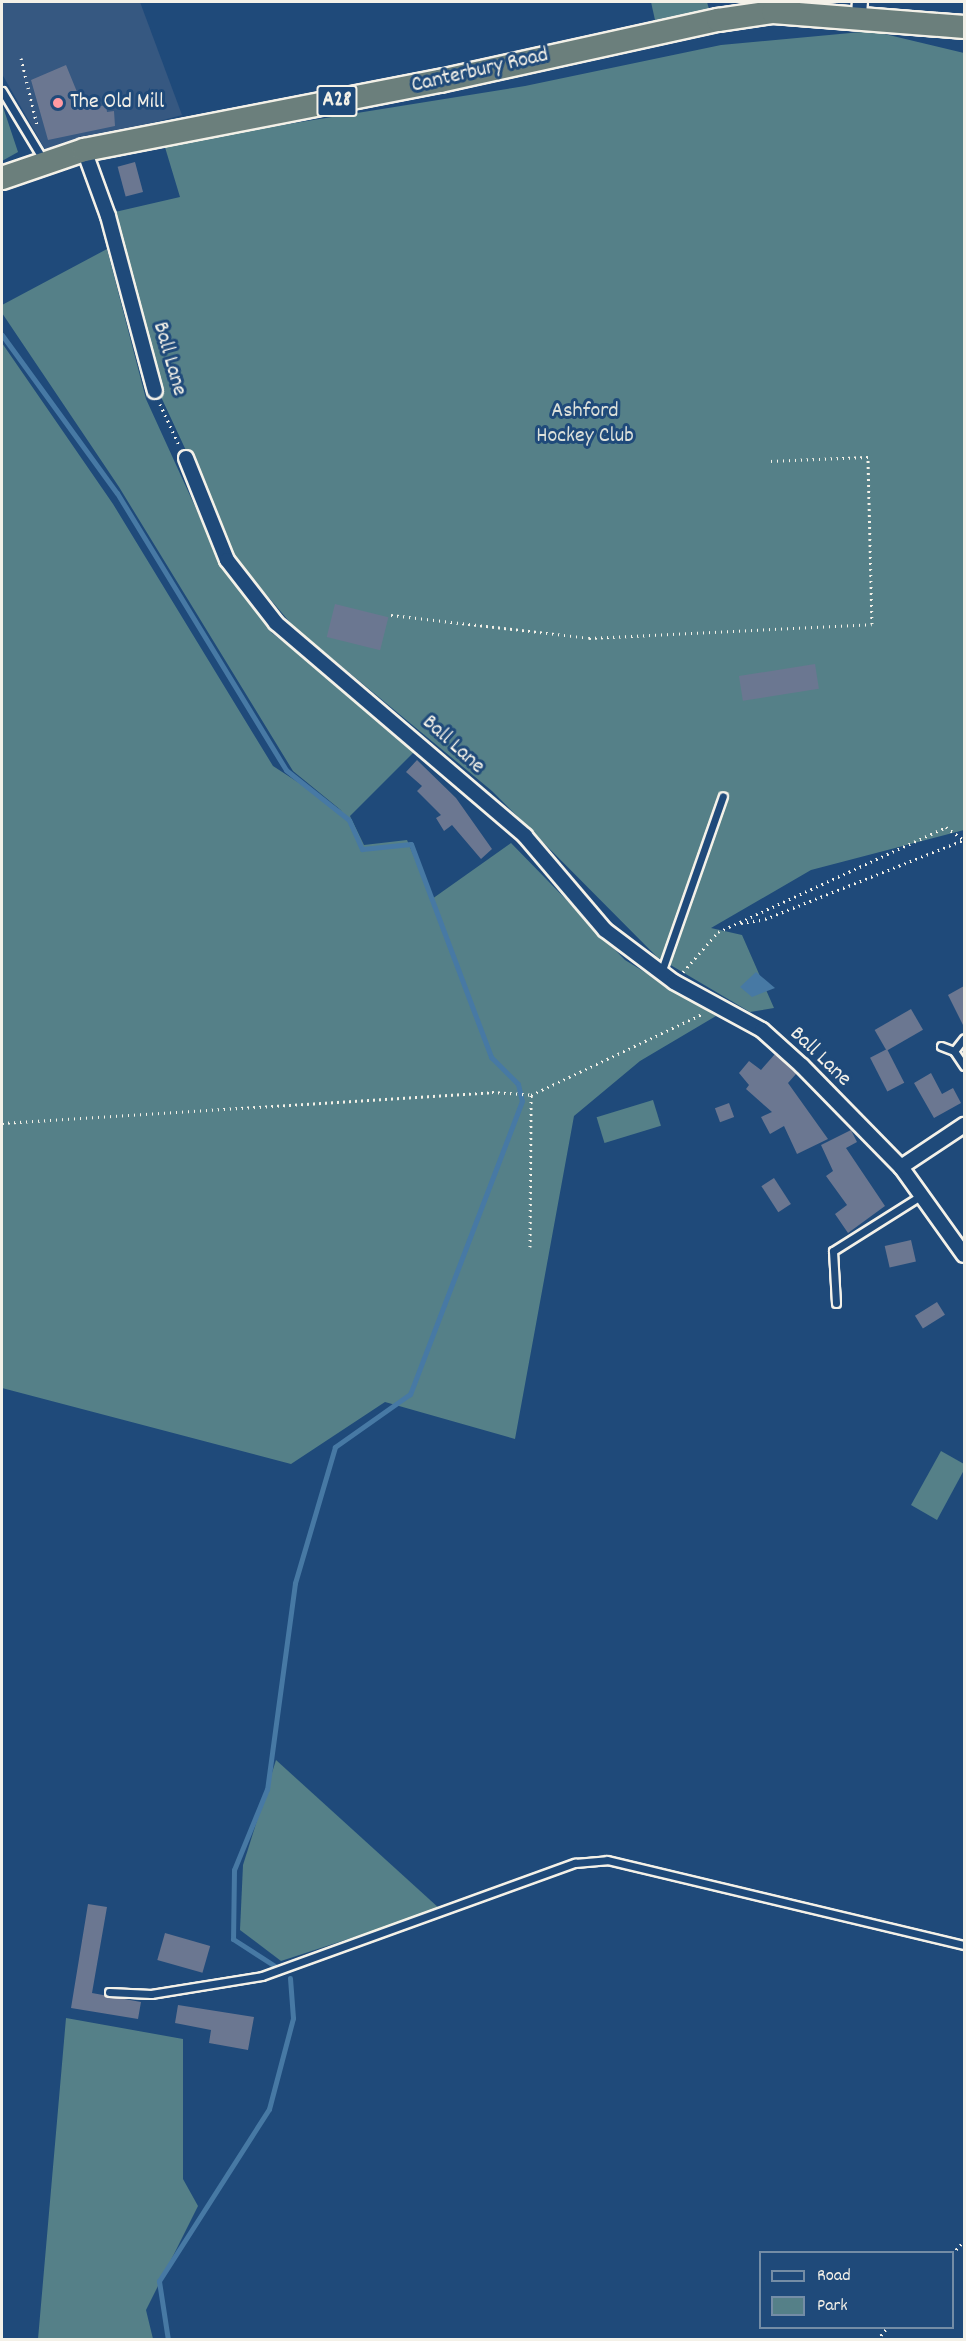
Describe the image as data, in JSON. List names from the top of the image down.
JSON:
{
  "streets": {
    "highway": ["Canterbury Road", "A28"],
    "street": ["Ball Lane"]
  },
  "crossings": [
    ["Canterbury Road", "Ball Lane"]
  ],
  "parks": ["Ashford Hockey Club"],
  "places": ["The Old Mill"],
  "legend": ["Road", "Park"]
}
